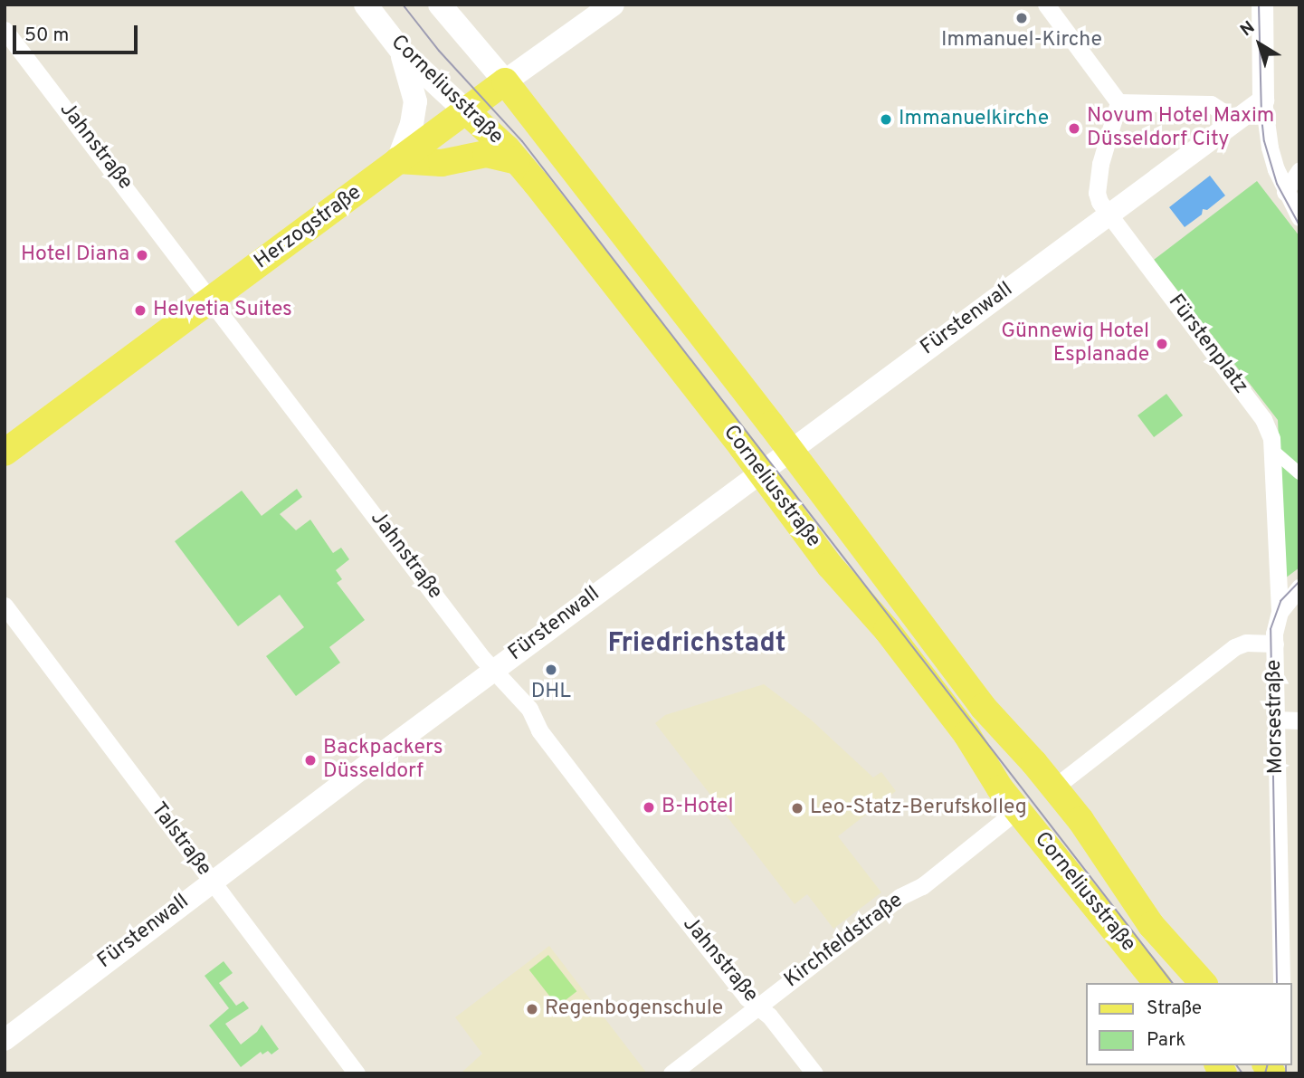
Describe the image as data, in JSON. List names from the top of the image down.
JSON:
{
  "streets": {
    "main road": ["Corneliusstraße", "Herzogstraße"],
    "street": [
      "Jahnstraße",
      "Fürstenwall",
      "Fürstenplatz",
      "Morsestraße",
      "Talstraße",
      "Kirchfeldstraße"
    ]
  },
  "crossings": [
    ["Corneliusstraße", "Herzogstraße"],
    ["Corneliusstraße", "Fürstenwall"],
    ["Corneliusstraße", "Kirchfeldstraße"],
    ["Jahnstraße", "Herzogstraße"],
    ["Jahnstraße", "Fürstenwall"],
    ["Jahnstraße", "Kirchfeldstraße"],
    ["Fürstenwall", "Fürstenplatz"],
    ["Fürstenwall", "Talstraße"],
    ["Fürstenplatz", "Morsestraße"]
  ],
  "districts": ["Friedrichstadt"],
  "places": [
    "Immanuel-Kirche",
    "Immanuelkirche",
    "Novum Hotel Maxim Düsseldorf City",
    "Hotel Diana",
    "Helvetia Suites",
    "Günnewig Hotel Esplanade",
    "DHL",
    "Backpackers Düsseldorf",
    "B-Hotel",
    "Leo-Statz-Berufskolleg",
    "Regenbogenschule"
  ],
  "legend": ["Straße", "Park"],
  "scale_bar": "50 m",
  "north": "top left"
}
